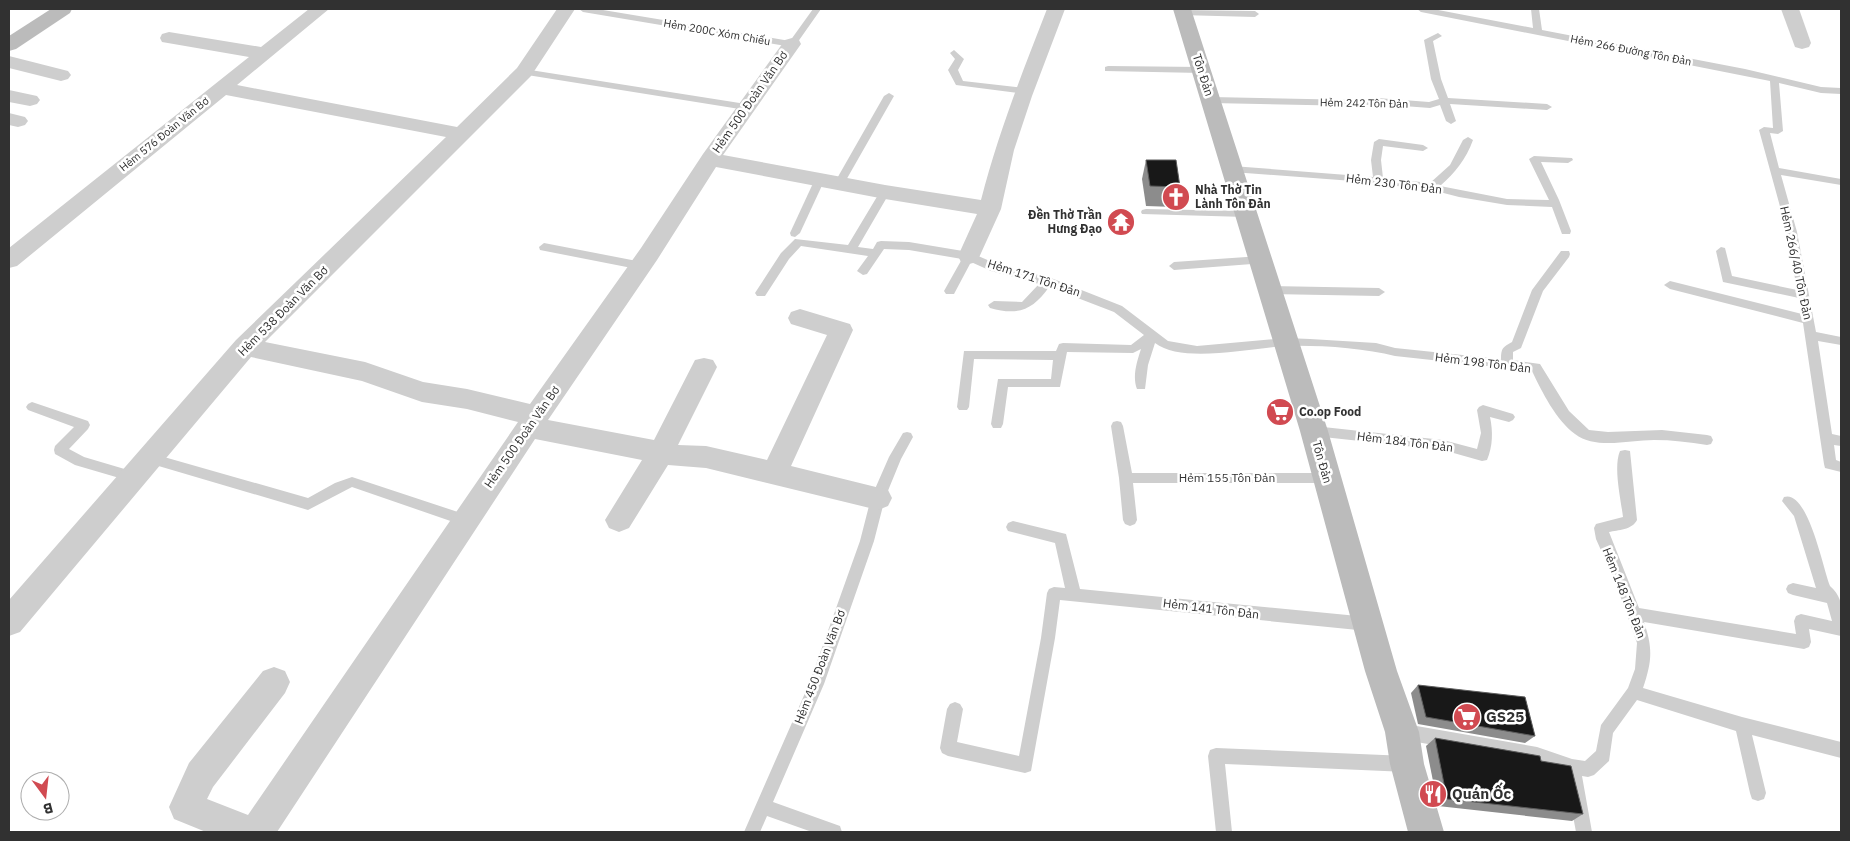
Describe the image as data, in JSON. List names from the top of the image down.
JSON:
{
  "streets": {
    "street": [
      "Tôn Đản",
      "Hẻm 500 Đoàn Văn Bơ",
      "Hẻm 576 Đoàn Văn Bơ",
      "Hẻm 538 Đoàn Văn Bơ"
    ],
    "lane": [
      "Hẻm 200C Xóm Chiếu",
      "Hẻm 266 Đường Tôn Đản",
      "Hẻm 242 Tôn Đản",
      "Hẻm 230 Tôn Đản",
      "Hẻm 266/40 Tôn Đản",
      "Hẻm 171 Tôn Đản",
      "Hẻm 198 Tôn Đản",
      "Hẻm 184 Tôn Đản",
      "Hẻm 155 Tôn Đản",
      "Hẻm 148 Tôn Đản",
      "Hẻm 141 Tôn Đản",
      "Hẻm 450 Đoàn Văn Bơ"
    ]
  },
  "crossings": [
    ["Hẻm 200C Xóm Chiếu", "Hẻm 500 Đoàn Văn Bơ"],
    ["Hẻm 266 Đường Tôn Đản", "Hẻm 266/40 Tôn Đản"],
    ["Tôn Đản", "Hẻm 242 Tôn Đản"],
    ["Tôn Đản", "Hẻm 230 Tôn Đản"],
    ["Tôn Đản", "Hẻm 171 Tôn Đản"],
    ["Tôn Đản", "Hẻm 198 Tôn Đản"],
    ["Tôn Đản", "Hẻm 184 Tôn Đản"],
    ["Tôn Đản", "Hẻm 155 Tôn Đản"],
    ["Tôn Đản", "Hẻm 141 Tôn Đản"],
    ["Hẻm 171 Tôn Đản", "Hẻm 198 Tôn Đản"]
  ],
  "places": {
    "church": ["Nhà Thờ Tin Lành Tôn Đản"],
    "temple": ["Đền Thờ Trần Hưng Đạo"],
    "supermarket": ["Co.op Food", "GS25"],
    "restaurant": ["Quán Ốc"]
  },
  "north": "bottom"
}
